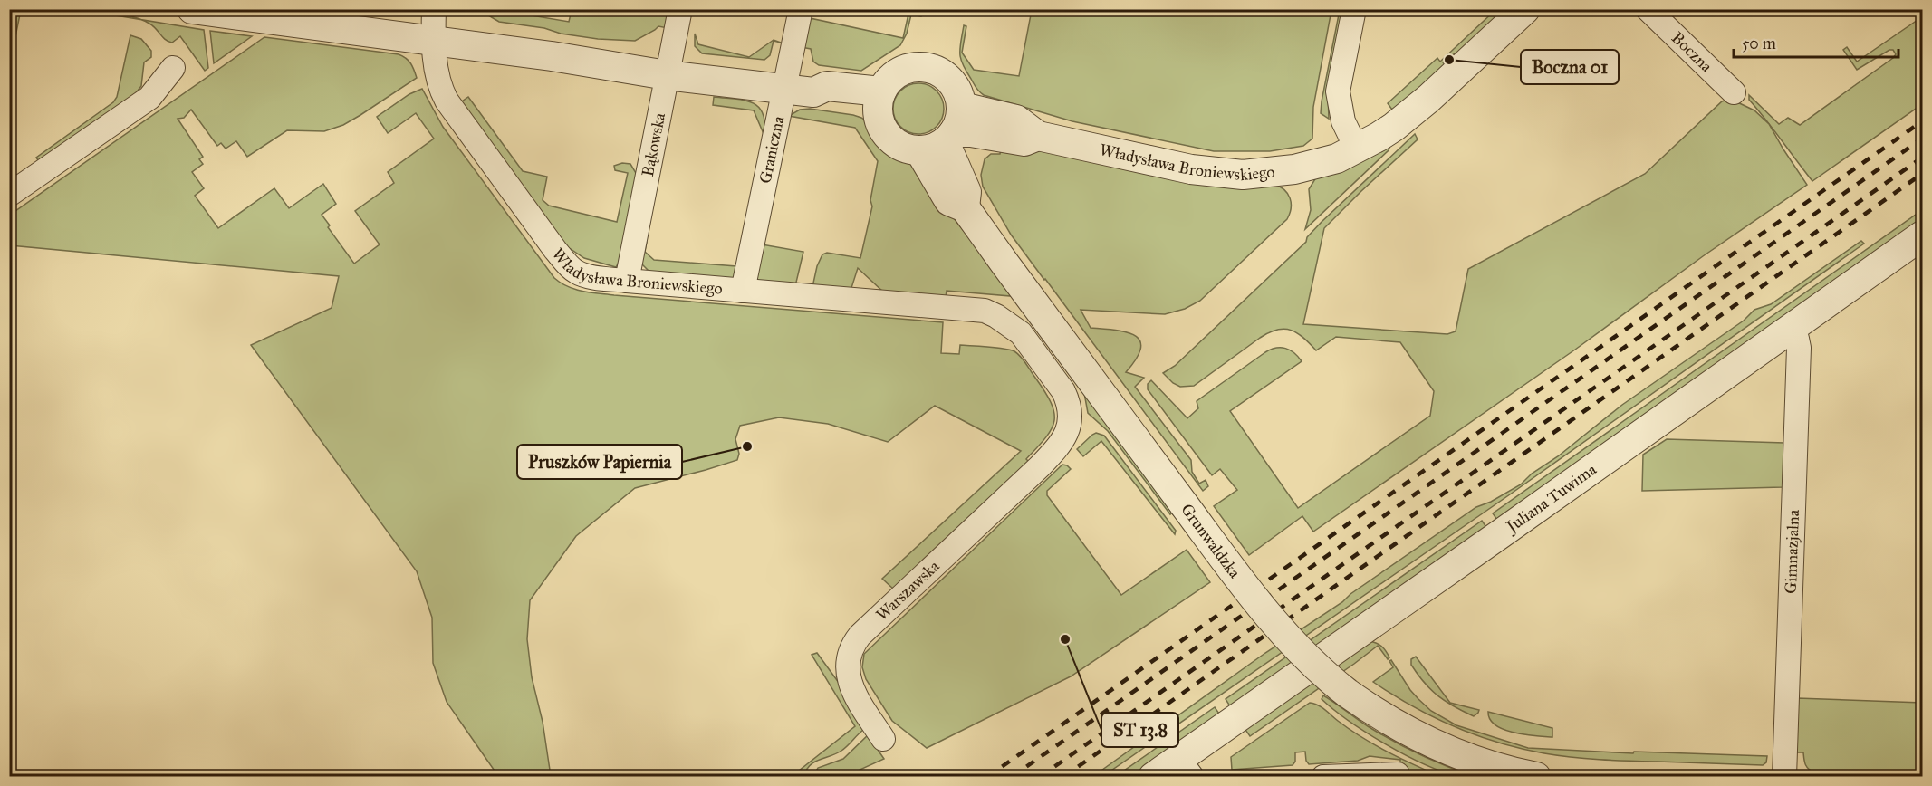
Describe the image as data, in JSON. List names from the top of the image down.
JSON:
{
  "streets": {
    "street": [
      "Boczna",
      "Bąkowska",
      "Graniczna",
      "Władysława Broniewskiego",
      "Juliana Tuwima",
      "Grunwaldzka",
      "Gimnazjalna",
      "Warszawska"
    ]
  },
  "crossings": [
    ["Bąkowska", "Władysława Broniewskiego"],
    ["Graniczna", "Władysława Broniewskiego"],
    ["Władysława Broniewskiego", "Grunwaldzka"],
    ["Władysława Broniewskiego", "Warszawska"],
    ["Juliana Tuwima", "Gimnazjalna"]
  ],
  "places": ["Boczna 01", "Pruszków Papiernia", "ST 13.8"],
  "scale_bar": "50 m"
}
